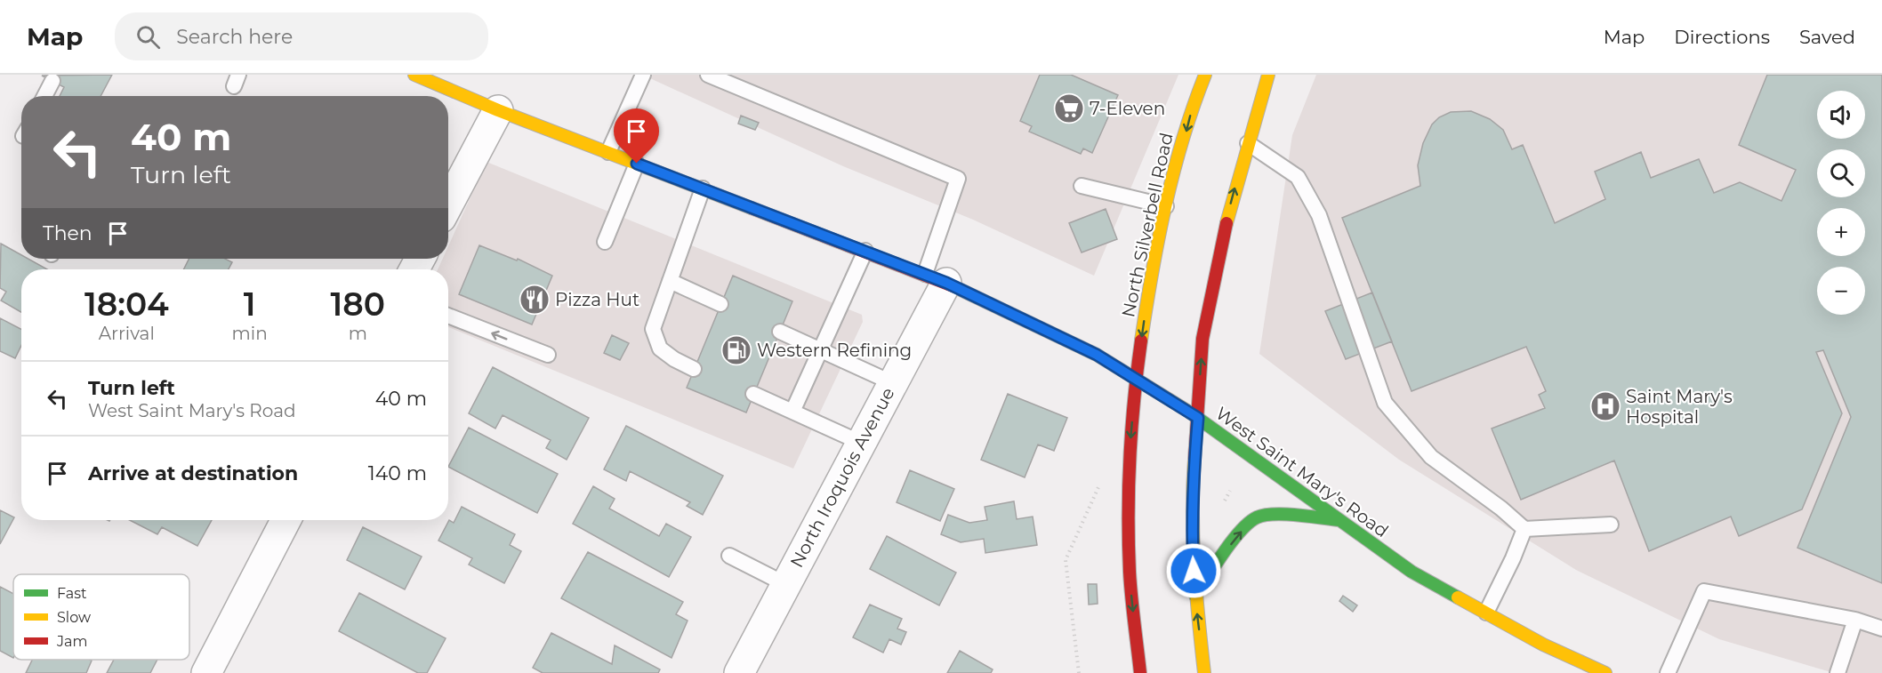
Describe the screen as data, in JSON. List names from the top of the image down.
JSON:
{
  "streets": {
    "main road": ["North Silverbell Road", "West Saint Mary's Road"],
    "street": ["North Iroquois Avenue"]
  },
  "crossings": [
    ["North Silverbell Road", "West Saint Mary's Road"],
    ["West Saint Mary's Road", "North Iroquois Avenue"]
  ],
  "places": {
    "supermarket": ["7-Eleven"],
    "restaurant": ["Pizza Hut"],
    "fuel station": ["Western Refining"],
    "hospital": ["Saint Mary's Hospital"]
  },
  "legend": ["Fast", "Slow", "Jam"],
  "page": {
    "header": "Map",
    "search": "Search here",
    "nav": ["Map", "Directions", "Saved"],
    "map_buttons": ["+", "−"],
    "turn": ["40 m", "Turn left"],
    "then": "Then",
    "eta": [
      "18:04",
      "Arrival",
      "1",
      "min",
      "180",
      "m"
    ],
    "list": [
      {
        "name": "Turn left",
        "note": "West Saint Mary's Road",
        "value": "40 m"
      },
      {
        "name": "Arrive at destination",
        "value": "140 m"
      }
    ]
  }
}
